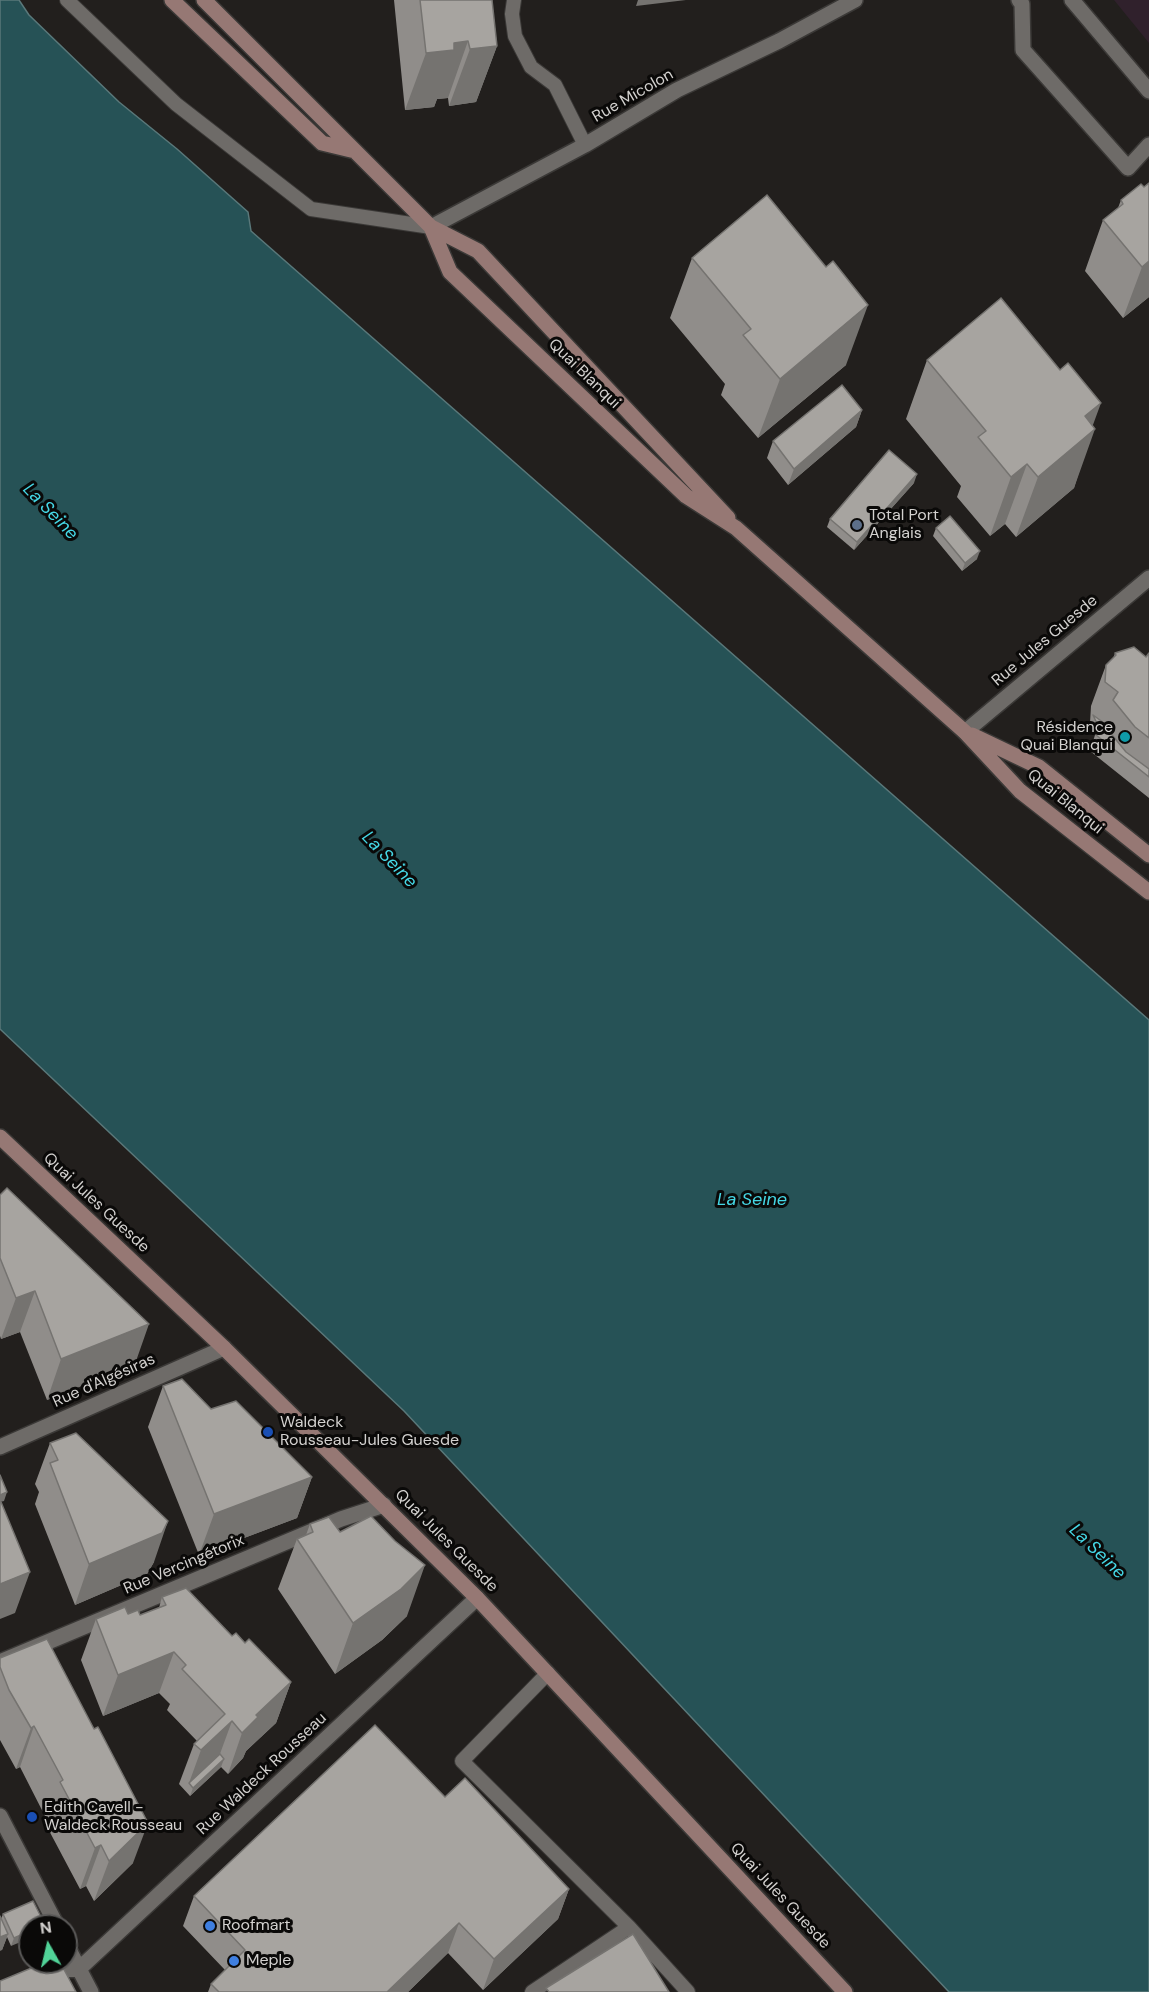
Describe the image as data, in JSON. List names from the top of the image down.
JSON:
{
  "streets": {
    "main road": ["Quai Blanqui", "Quai Jules Guesde"],
    "street": [
      "Rue Micolon",
      "Rue Jules Guesde",
      "Rue d'Algésiras",
      "Rue Vercingétorix",
      "Rue Waldeck Rousseau"
    ]
  },
  "crossings": [
    ["Rue Micolon", "Quai Blanqui"],
    ["Quai Blanqui", "Rue Jules Guesde"],
    ["Quai Jules Guesde", "Rue d'Algésiras"],
    ["Quai Jules Guesde", "Rue Vercingétorix"],
    ["Quai Jules Guesde", "Rue Waldeck Rousseau"]
  ],
  "water": ["La Seine"],
  "places": [
    "Total Port Anglais",
    "Résidence Quai Blanqui",
    "Waldeck Rousseau-Jules Guesde",
    "Edith Cavell - Waldeck Rousseau",
    "Roofmart",
    "Meple"
  ],
  "north": "top"
}
